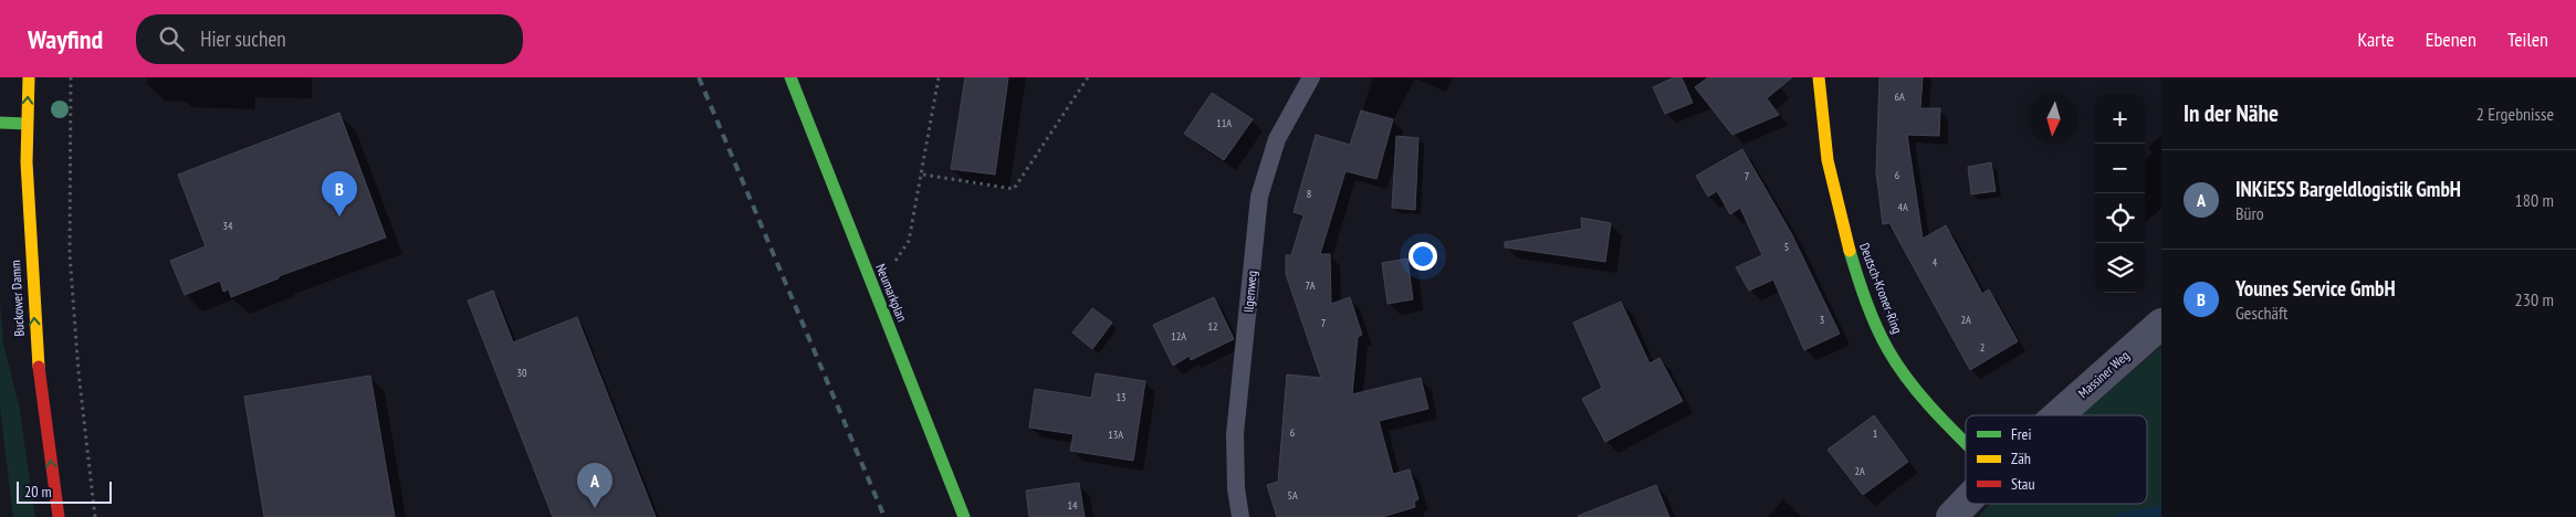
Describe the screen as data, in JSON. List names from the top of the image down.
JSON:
{
  "streets": {
    "street": [
      "Deutsch-Kroner-Ring",
      "Neumarkplan",
      "Buckower Damm",
      "Massiner Weg"
    ],
    "lane": ["Ilgenweg"]
  },
  "one_way": ["Buckower Damm"],
  "house_numbers": [
    "6A",
    "11A",
    "6",
    "7",
    "8",
    "4A",
    "34",
    "5",
    "4",
    "7A",
    "3",
    "2A",
    "7",
    "12",
    "12A",
    "2",
    "30",
    "13",
    "6",
    "1",
    "13A",
    "2A",
    "5A",
    "14"
  ],
  "legend": ["Frei", "Zäh", "Stau"],
  "scale_bar": "20 m",
  "north": "bottom",
  "page": {
    "header": "Wayfind",
    "search": "Hier suchen",
    "nav": ["Karte", "Ebenen", "Teilen"],
    "heading": ["In der Nähe", "2 Ergebnisse"],
    "map_buttons": ["+", "−"],
    "list": [
      {
        "mark": "A",
        "name": "INKiESS Bargeldlogistik GmbH",
        "note": "Büro",
        "value": "180 m"
      },
      {
        "mark": "B",
        "name": "Younes Service GmbH",
        "note": "Geschäft",
        "value": "230 m"
      }
    ],
    "pins": ["B", "A"],
    "scale": "20 m"
  }
}
